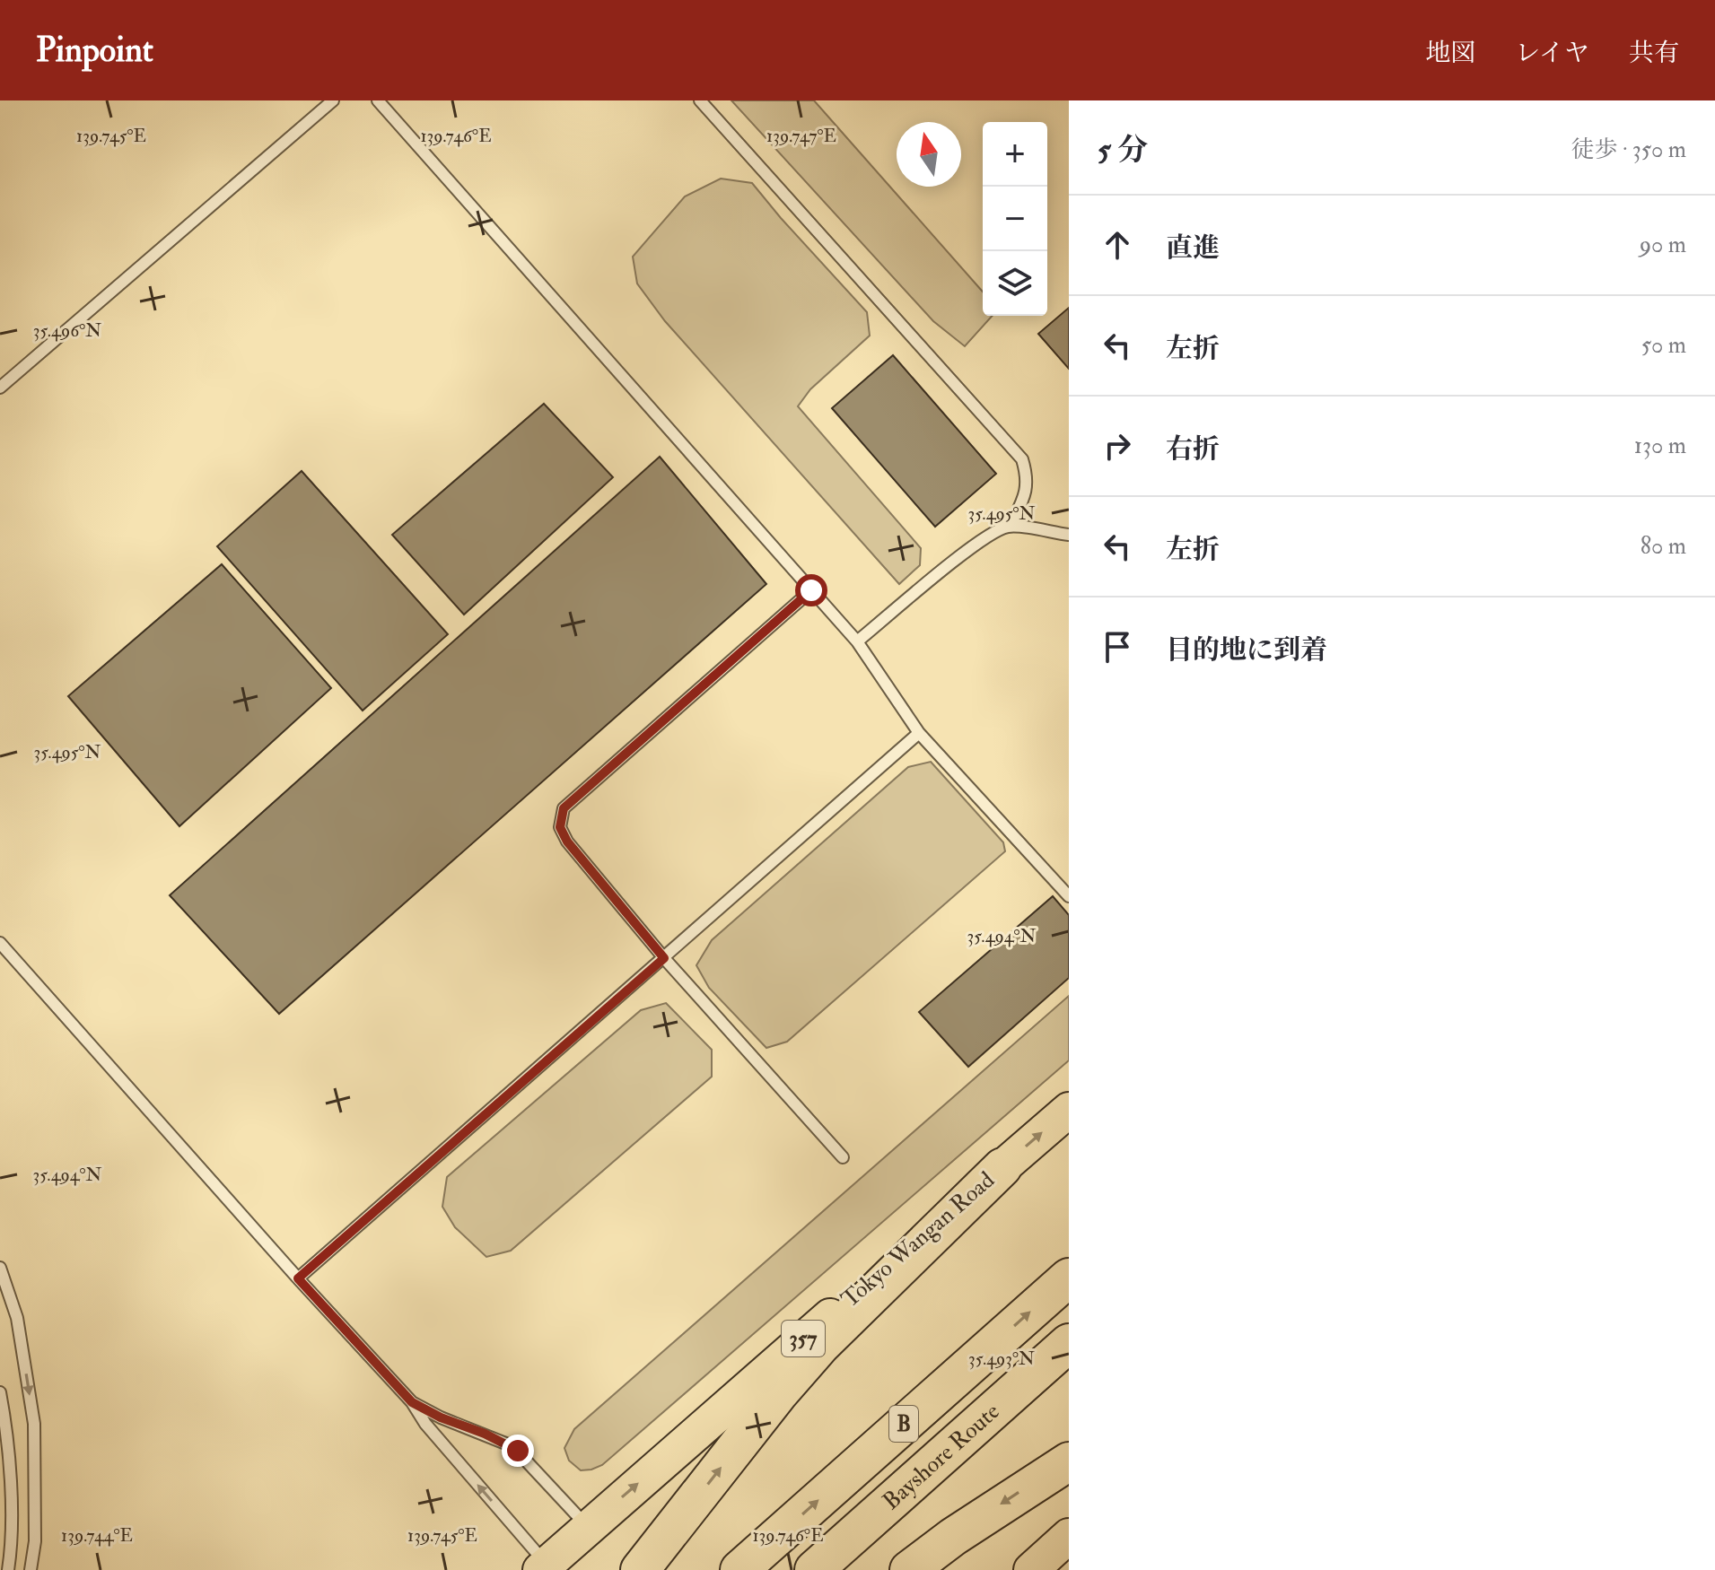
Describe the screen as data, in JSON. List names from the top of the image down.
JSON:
{
  "streets": {
    "highway": [
      "Tokyo Wangan Road",
      "357",
      "B",
      "Bayshore Route"
    ]
  },
  "north": "top",
  "page": {
    "header": "Pinpoint",
    "nav": ["地図", "レイヤ", "共有"],
    "heading": ["5 分", "徒歩 · 350 m"],
    "map_buttons": ["+", "−"],
    "list": [
      ["直進", "90 m"],
      ["左折", "50 m"],
      ["右折", "130 m"],
      ["左折", "80 m"],
      "目的地に到着"
    ]
  },
  "coordinates": [
    "139.745°E",
    "139.746°E",
    "139.747°E",
    "35.496°N",
    "35.495°N",
    "35.494°N",
    "35.493°N",
    "139.744°E"
  ]
}
